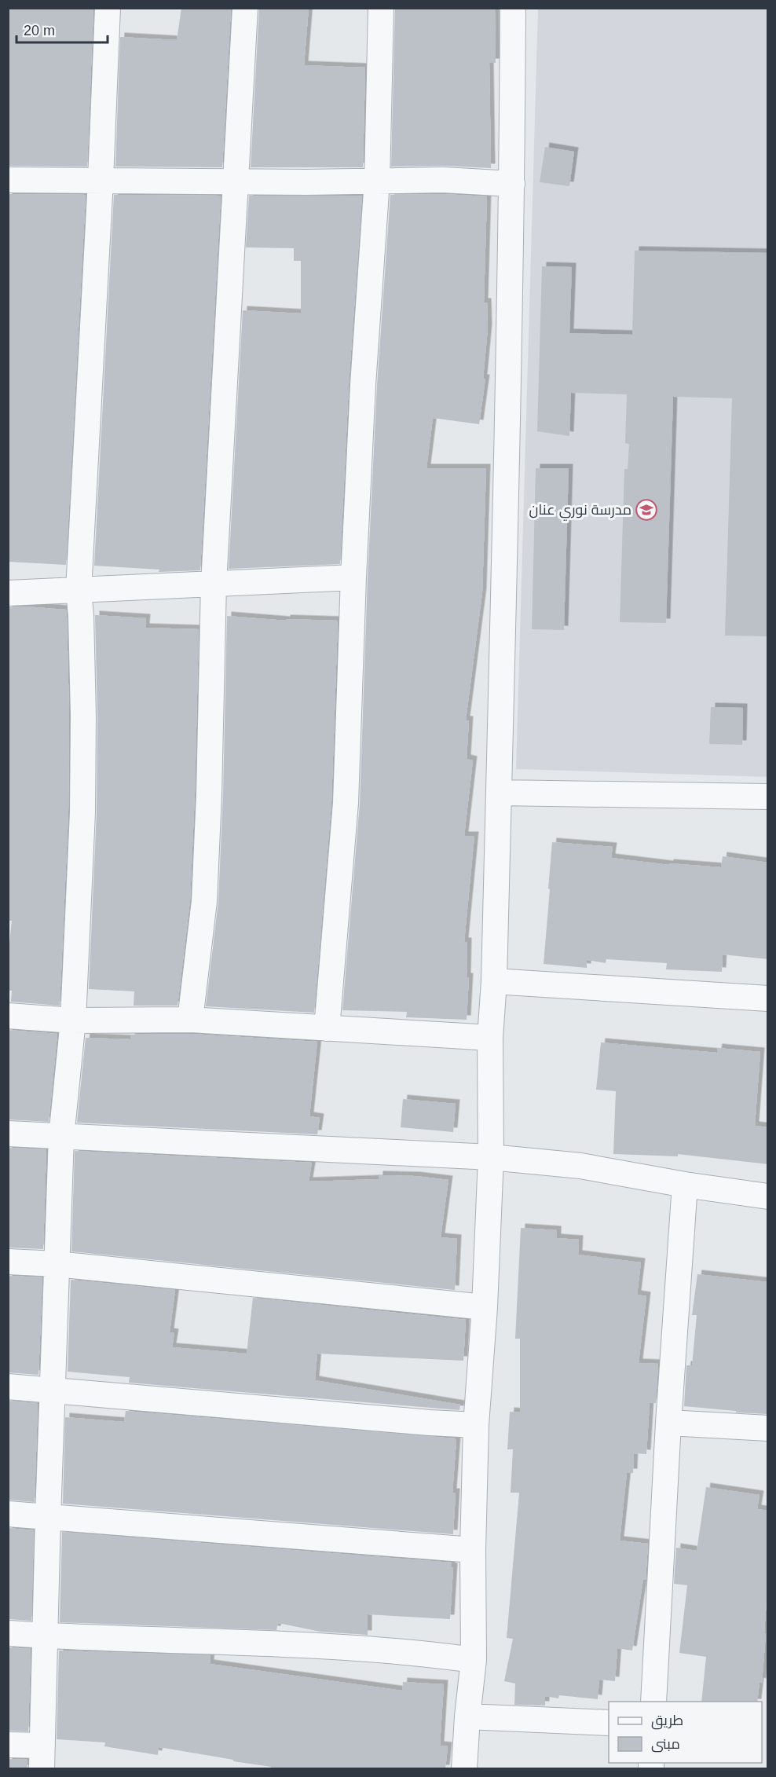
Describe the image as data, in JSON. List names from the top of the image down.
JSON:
{
  "places": {
    "school or university": ["مدرسة نوري عنان"]
  },
  "legend": ["طريق", "مبنى"],
  "scale_bar": "20 m"
}
